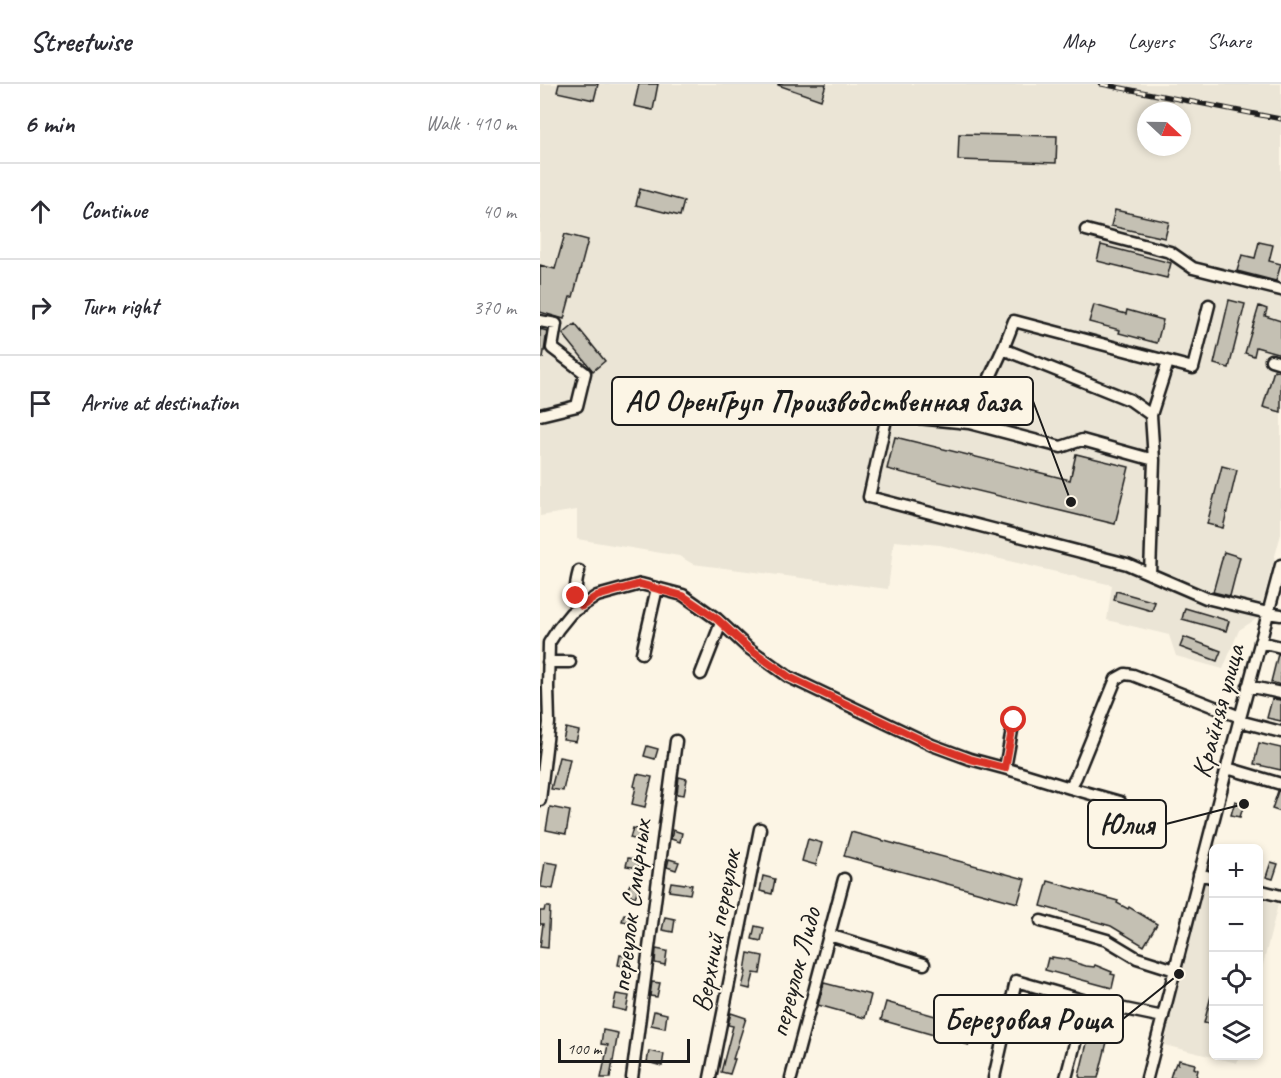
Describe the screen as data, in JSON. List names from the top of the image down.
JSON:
{
  "streets": {
    "street": [
      "Крайняя улица",
      "переулок Смирных",
      "Верхний переулок",
      "переулок Лидо"
    ]
  },
  "places": ["АО ОренГруп Производственная база", "Юлия", "Березовая Роща"],
  "scale_bar": "100 m",
  "north": "right",
  "page": {
    "header": "Streetwise",
    "nav": ["Map", "Layers", "Share"],
    "heading": ["6 min", "Walk · 410 m"],
    "list": [
      ["Continue", "40 m"],
      ["Turn right", "370 m"],
      "Arrive at destination"
    ],
    "map_buttons": ["+", "−"],
    "scale": "100 m"
  }
}
